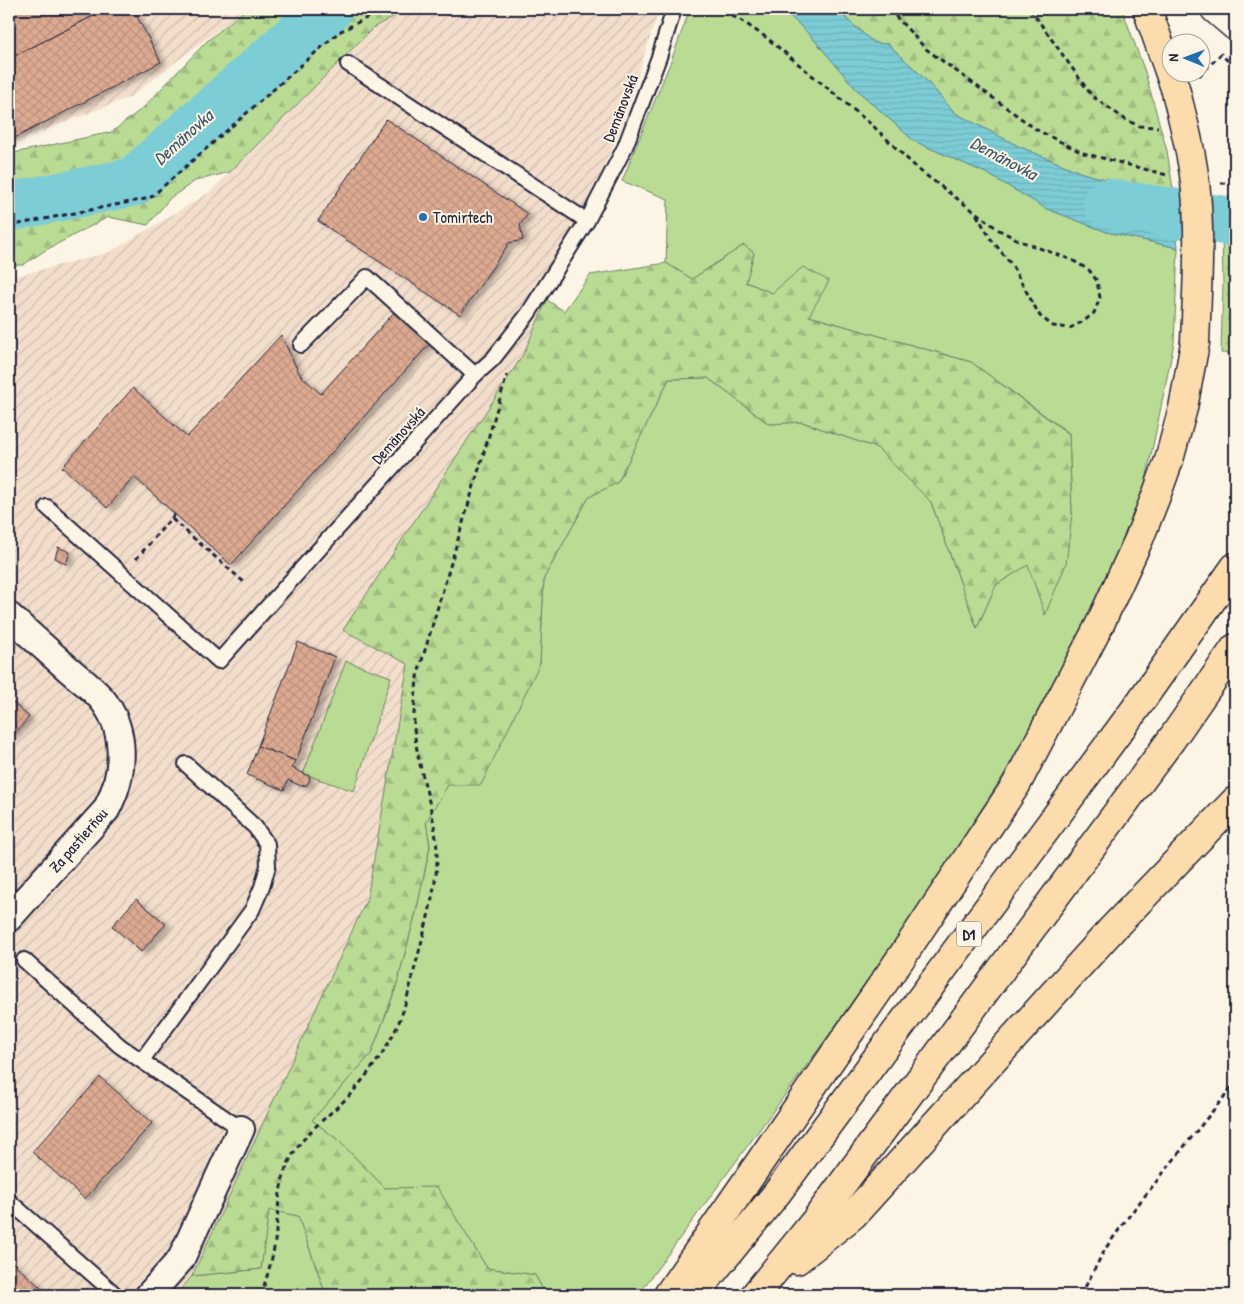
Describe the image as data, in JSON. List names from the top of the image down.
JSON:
{
  "streets": {
    "highway": ["D1"],
    "street": ["Za pastierňou"],
    "lane": ["Demänovská"]
  },
  "water": ["Demänovka"],
  "places": ["Tomirtech"],
  "north": "left"
}
